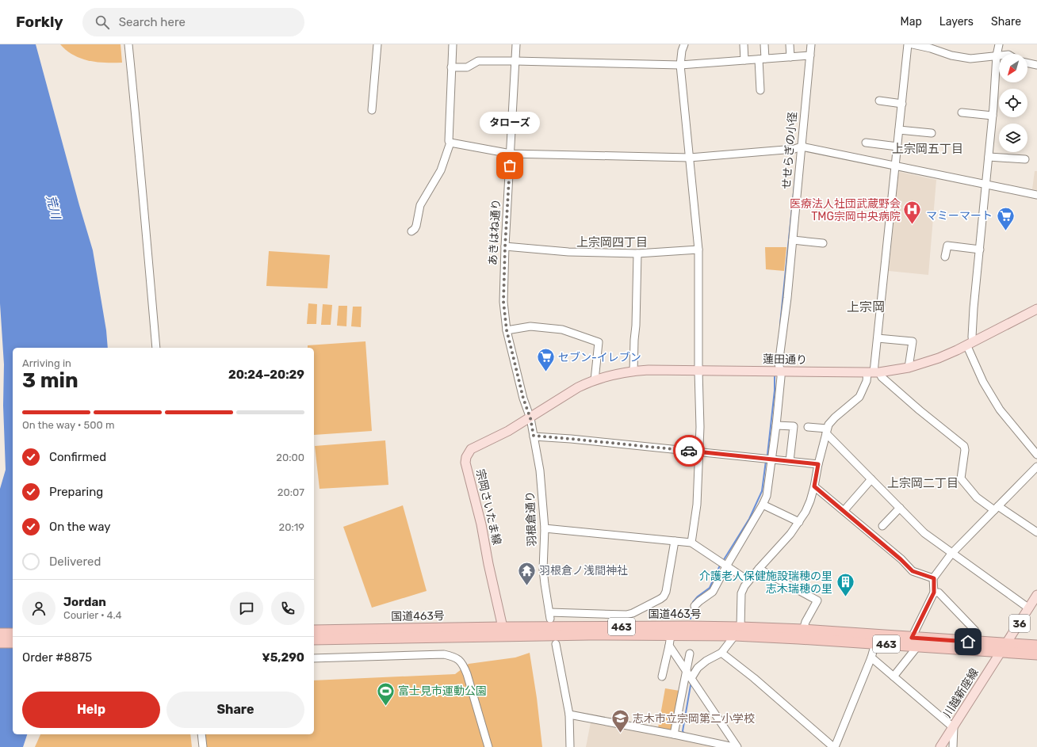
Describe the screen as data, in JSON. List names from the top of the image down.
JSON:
{
  "streets": {
    "highway": ["国道463号", "463"],
    "main road": [
      "蓮田通り",
      "宗岡さいたま線",
      "36",
      "川越新座線"
    ],
    "street": ["せせらぎの小径", "あきはね通り", "羽根倉通り"]
  },
  "crossings": [
    ["せせらぎの小径", "蓮田通り"],
    ["あきはね通り", "蓮田通り"],
    ["あきはね通り", "宗岡さいたま線"],
    ["あきはね通り", "羽根倉通り"],
    ["蓮田通り", "宗岡さいたま線"],
    ["蓮田通り", "羽根倉通り"],
    ["宗岡さいたま線", "羽根倉通り"],
    ["宗岡さいたま線", "国道463号"],
    ["国道463号", "36"],
    ["国道463号", "川越新座線"],
    ["36", "川越新座線"]
  ],
  "districts": [
    "上宗岡五丁目",
    "上宗岡四丁目",
    "上宗岡",
    "上宗岡二丁目"
  ],
  "water": ["荒川"],
  "places": {
    "other": ["タローズ"],
    "hospital": ["医療法人社団武蔵野会 TMG宗岡中央病院"],
    "supermarket": ["マミーマート", "セブン-イレブン"],
    "temple": ["羽根倉ノ浅間神社"],
    "building": ["介護老人保健施設瑞穂の里 志木瑞穂の里"],
    "sports": ["富士見市運動公園"],
    "school or university": ["志木市立宗岡第二小学校"]
  },
  "north": "bottom left",
  "page": {
    "header": "Forkly",
    "search": "Search here",
    "nav": ["Map", "Layers", "Share"],
    "bubble": "タローズ",
    "heading": ["3 min", "Arriving in", "20:24–20:29"],
    "panel": [
      "Jordan",
      "Courier · 4.4",
      "Order #8875",
      "¥5,290"
    ],
    "bar": "On the way · 500 m",
    "list": [
      ["Confirmed", "20:00"],
      ["Preparing", "20:07"],
      ["On the way", "20:19"],
      "Delivered"
    ],
    "buttons": ["Help", "Share"]
  }
}
